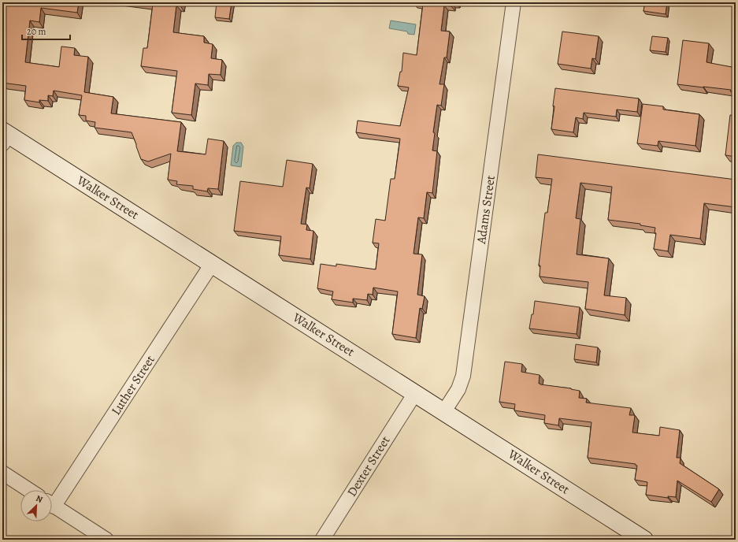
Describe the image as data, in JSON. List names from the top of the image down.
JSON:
{
  "streets": {
    "main road": ["Walker Street"],
    "street": ["Adams Street", "Luther Street", "Dexter Street"]
  },
  "crossings": [
    ["Walker Street", "Adams Street"],
    ["Walker Street", "Luther Street"],
    ["Walker Street", "Dexter Street"]
  ],
  "scale_bar": "20 m",
  "north": "top right"
}
